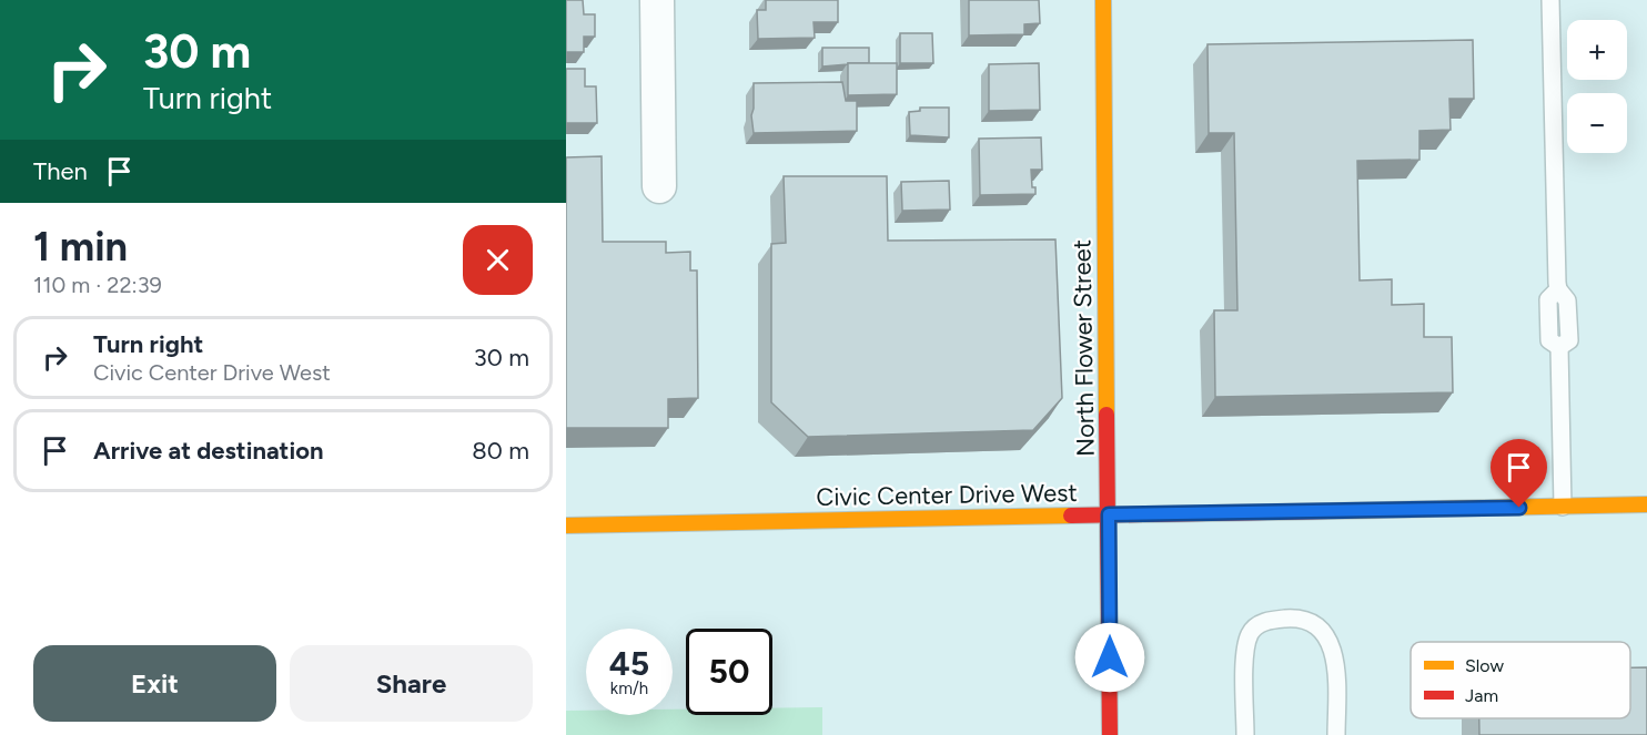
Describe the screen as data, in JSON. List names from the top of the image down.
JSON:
{
  "streets": {
    "main road": ["North Flower Street", "Civic Center Drive West"]
  },
  "crossings": [
    ["North Flower Street", "Civic Center Drive West"]
  ],
  "legend": ["Slow", "Jam"],
  "page": {
    "turn": ["30 m", "Turn right"],
    "map_buttons": ["+", "−"],
    "then": "Then",
    "heading": ["1 min", "110 m · 22:39"],
    "list": [
      {
        "name": "Turn right",
        "note": "Civic Center Drive West",
        "value": "30 m"
      },
      {
        "name": "Arrive at destination",
        "value": "80 m"
      }
    ],
    "speed": "45 km/h",
    "limit": "50",
    "buttons": ["Exit", "Share"]
  }
}
